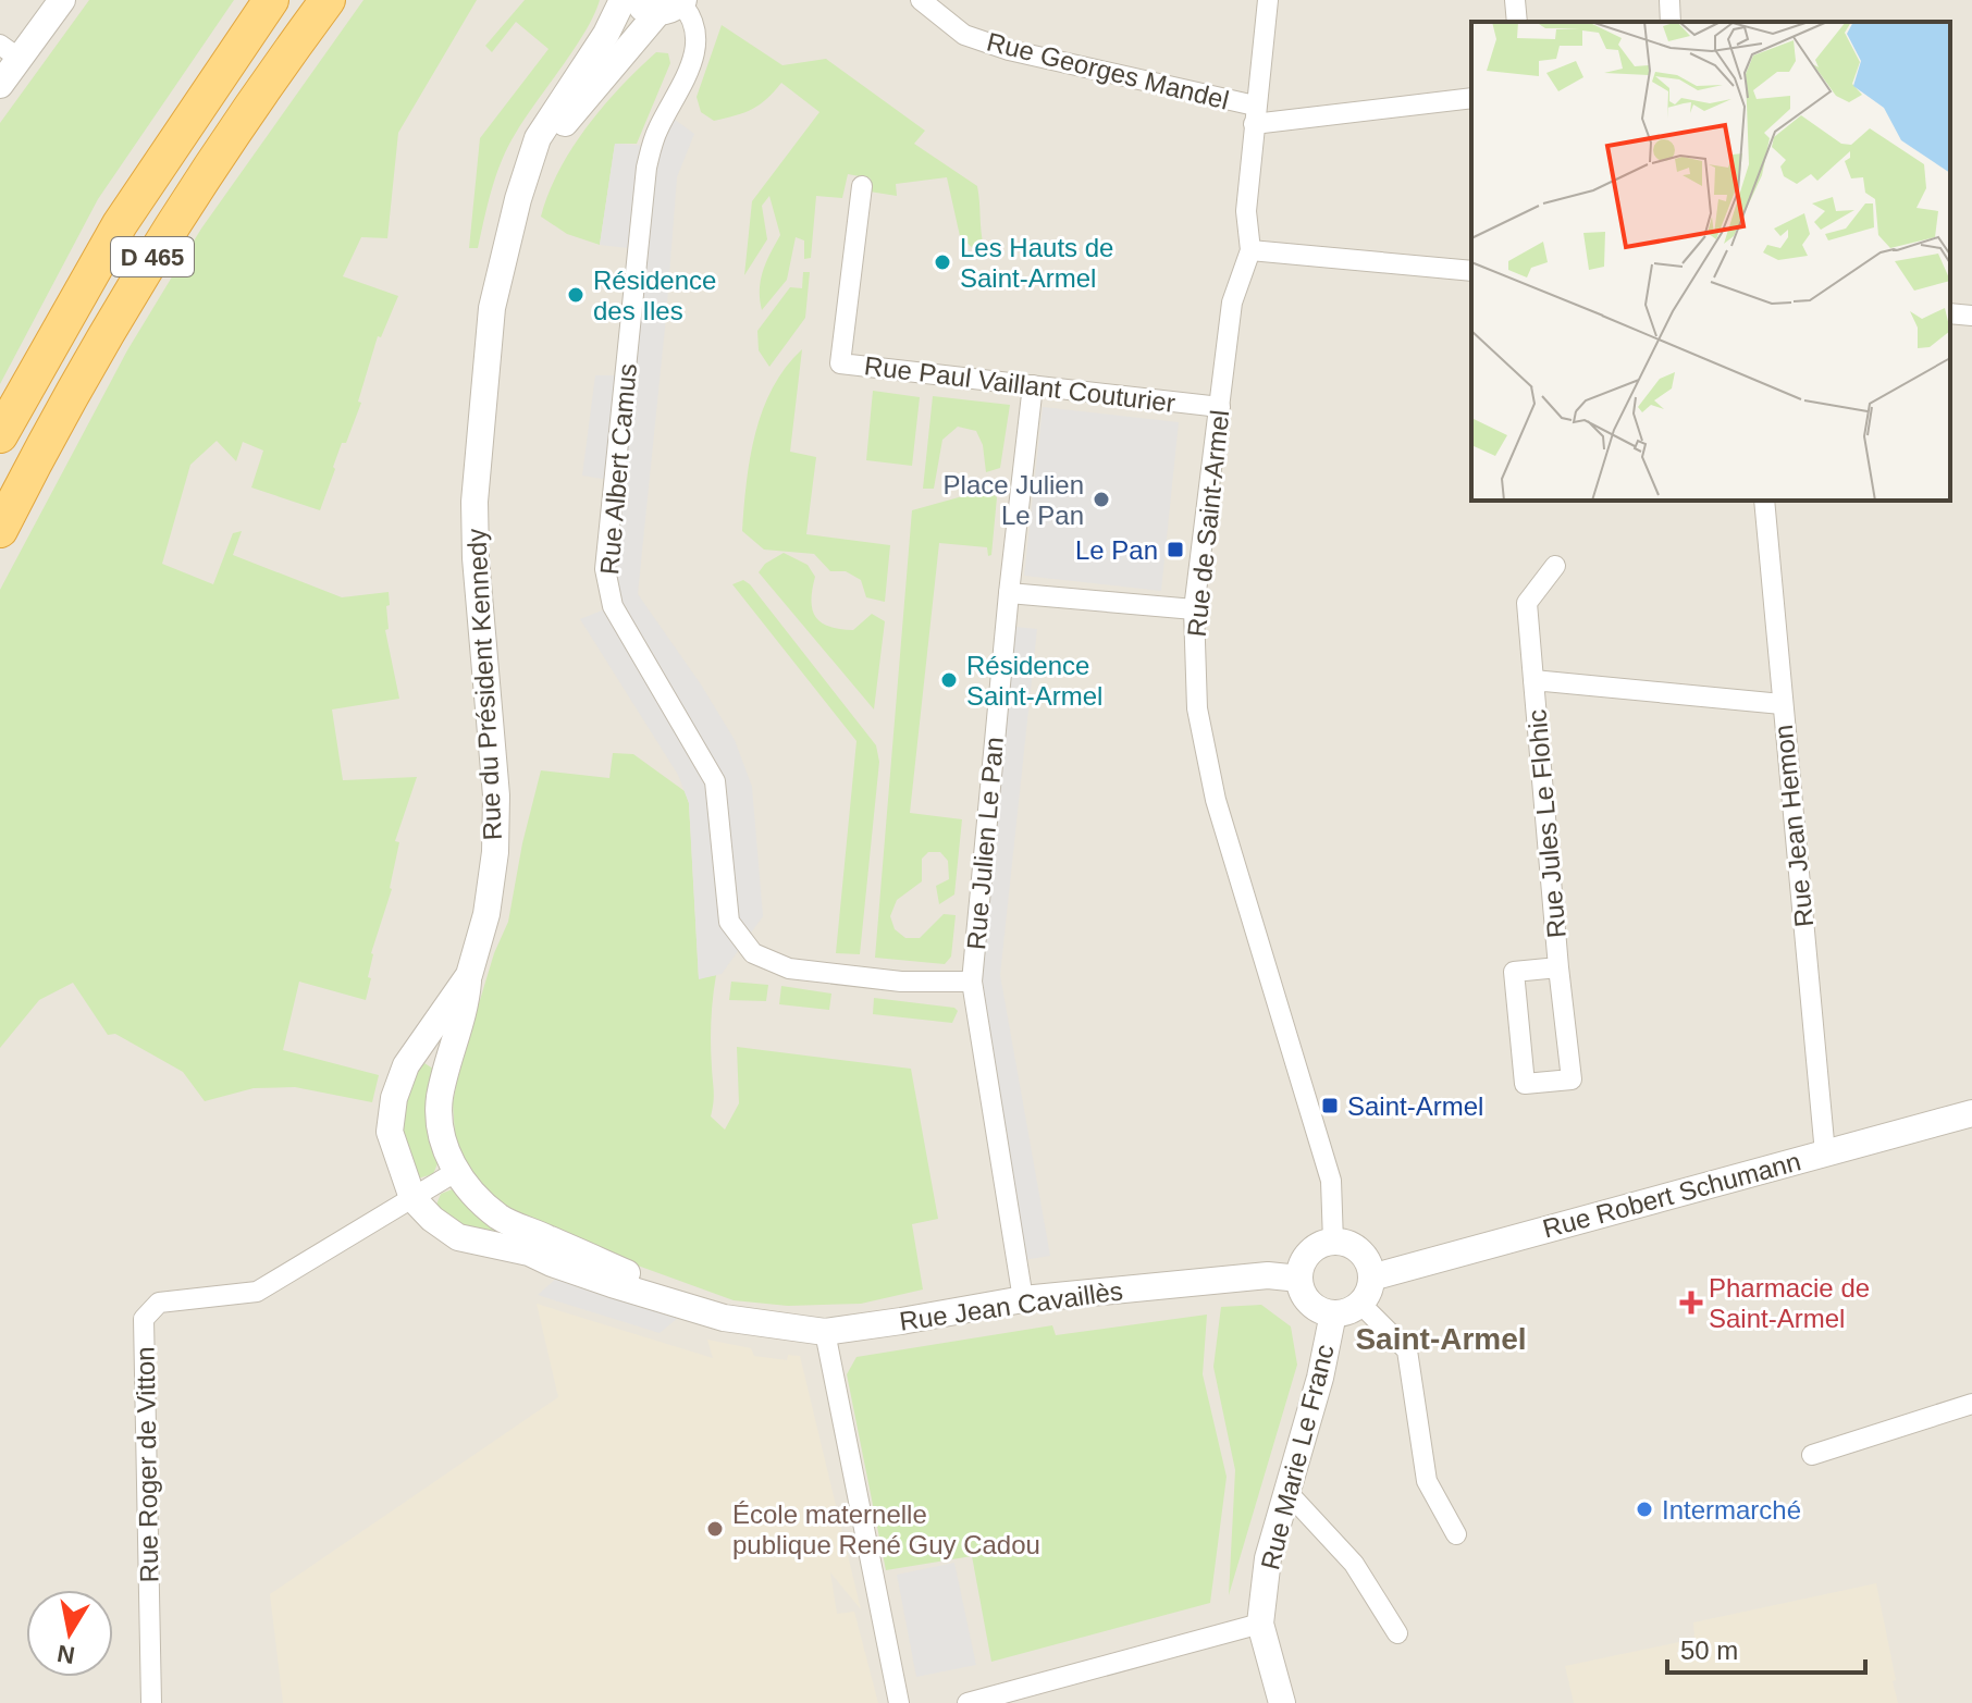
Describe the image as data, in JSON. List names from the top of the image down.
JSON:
{
  "streets": {
    "highway": ["D 465"],
    "street": [
      "Rue Georges Mandel",
      "Rue Paul Vaillant Couturier",
      "Rue Albert Camus",
      "Rue de Saint-Armel",
      "Rue du Président Kennedy",
      "Rue Jules Le Flohic",
      "Rue Jean Hemon",
      "Rue Julien Le Pan",
      "Rue Robert Schumann",
      "Rue Jean Cavaillès",
      "Rue Marie Le Franc",
      "Rue Roger de Vitton"
    ]
  },
  "crossings": [
    ["Rue Georges Mandel", "Rue de Saint-Armel"],
    ["Rue Paul Vaillant Couturier", "Rue de Saint-Armel"],
    ["Rue Paul Vaillant Couturier", "Rue Julien Le Pan"],
    ["Rue Albert Camus", "Rue du Président Kennedy"],
    ["Rue Albert Camus", "Rue Julien Le Pan"],
    ["Rue de Saint-Armel", "Rue Robert Schumann"],
    ["Rue de Saint-Armel", "Rue Jean Cavaillès"],
    ["Rue de Saint-Armel", "Rue Marie Le Franc"],
    ["Rue du Président Kennedy", "Rue Jean Cavaillès"],
    ["Rue du Président Kennedy", "Rue Roger de Vitton"],
    ["Rue Jules Le Flohic", "Rue Jean Hemon"],
    ["Rue Jean Hemon", "Rue Robert Schumann"],
    ["Rue Julien Le Pan", "Rue Jean Cavaillès"],
    ["Rue Robert Schumann", "Rue Jean Cavaillès"],
    ["Rue Robert Schumann", "Rue Marie Le Franc"],
    ["Rue Jean Cavaillès", "Rue Marie Le Franc"],
    ["Rue Jean Cavaillès", "Rue Roger de Vitton"]
  ],
  "districts": ["Saint-Armel"],
  "places": {
    "other": [
      "Les Hauts de Saint-Armel",
      "Résidence des Iles",
      "Place Julien Le Pan",
      "Résidence Saint-Armel",
      "Intermarché",
      "École maternelle publique René Guy Cadou"
    ],
    "transit": ["Le Pan", "Saint-Armel"],
    "health": ["Pharmacie de Saint-Armel"]
  },
  "scale_bar": "50 m",
  "north": "bottom"
}
